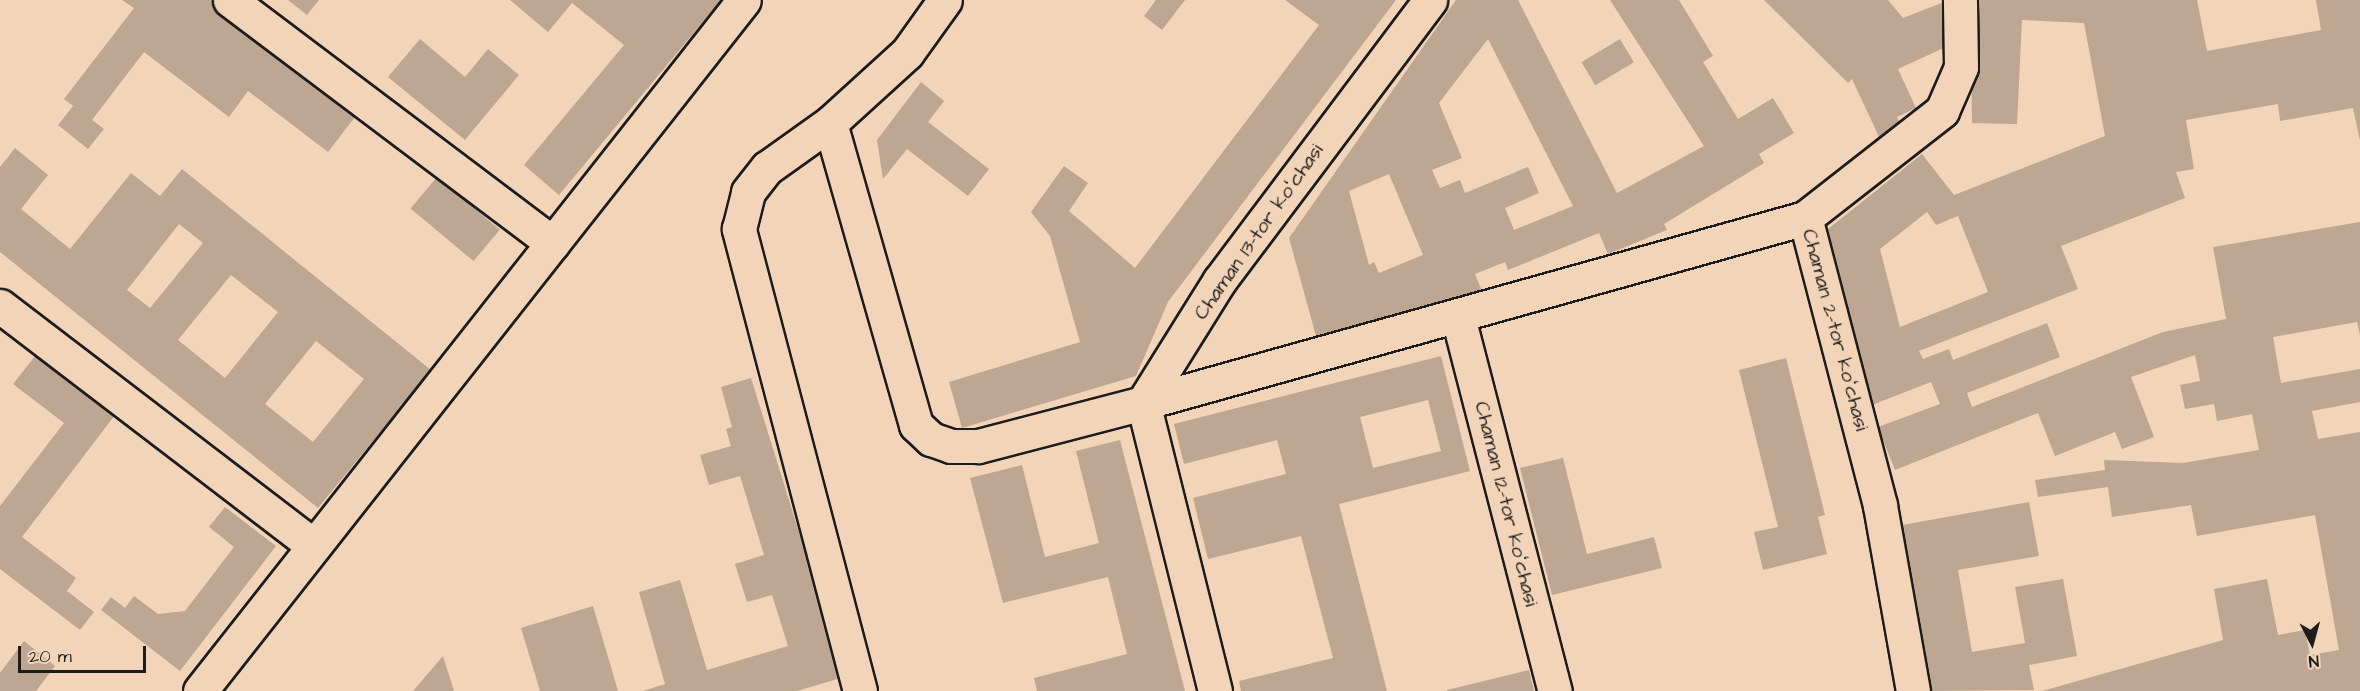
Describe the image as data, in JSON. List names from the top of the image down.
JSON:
{
  "streets": {
    "street": ["Chaman 13-tor koʻchasi", "Chaman 2-tor koʻchasi", "Chaman 12-tor koʻchasi"]
  },
  "scale_bar": "20 m",
  "north": "bottom"
}
